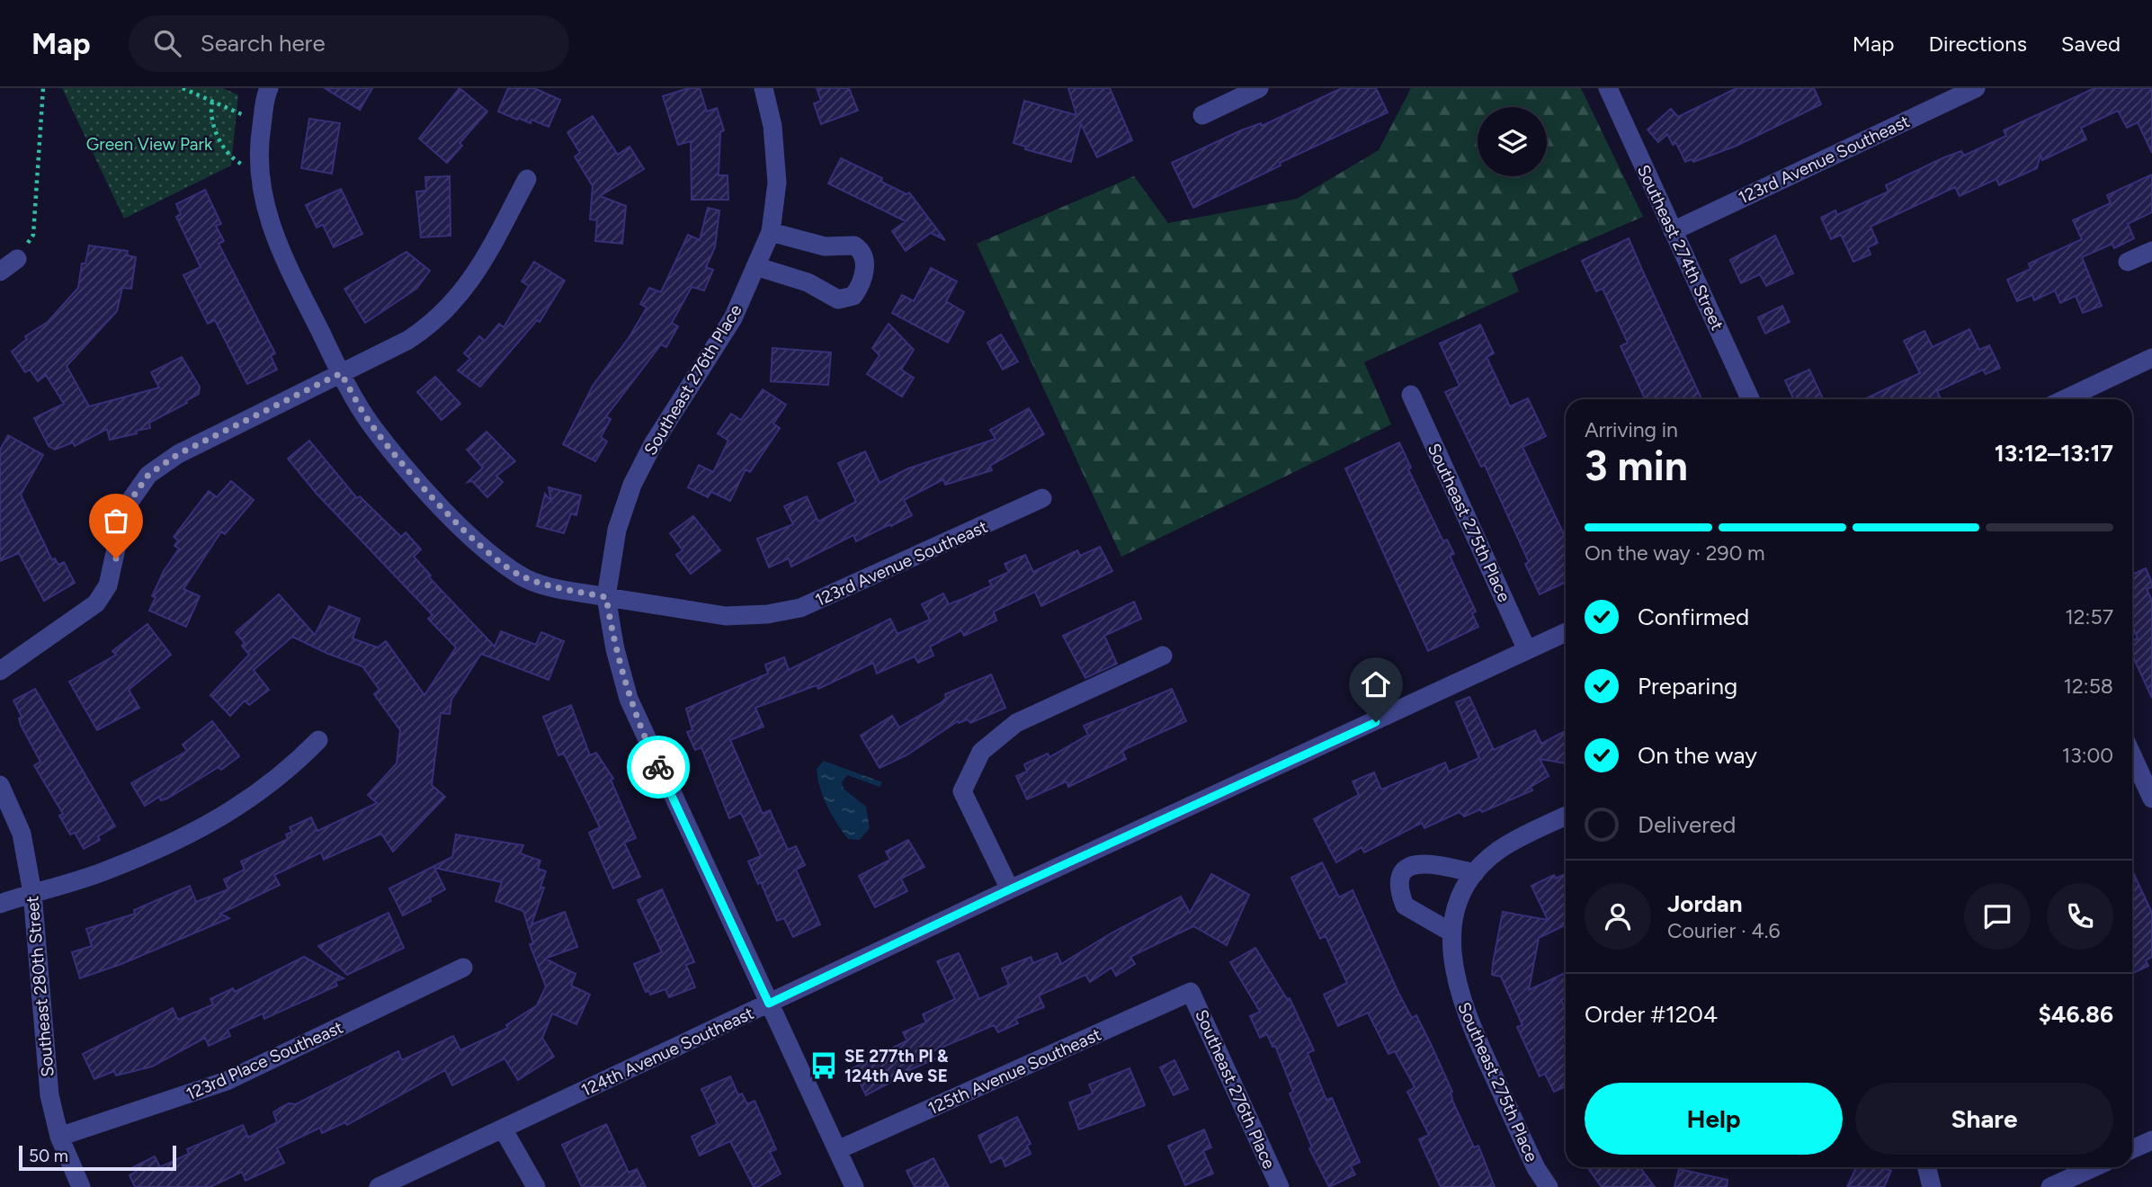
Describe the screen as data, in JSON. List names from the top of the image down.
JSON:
{
  "streets": {
    "street": [
      "123rd Avenue Southeast",
      "Southeast 274th Street",
      "Southeast 276th Place",
      "Southeast 275th Place",
      "Southeast 280th Street",
      "124th Avenue Southeast",
      "123rd Place Southeast",
      "125th Avenue Southeast"
    ]
  },
  "crossings": [
    ["123rd Avenue Southeast", "Southeast 274th Street"],
    ["123rd Avenue Southeast", "Southeast 276th Place"],
    ["Southeast 276th Place", "124th Avenue Southeast"],
    ["Southeast 276th Place", "125th Avenue Southeast"],
    ["Southeast 275th Place", "124th Avenue Southeast"],
    ["Southeast 280th Street", "123rd Place Southeast"]
  ],
  "parks": ["Green View Park"],
  "places": {
    "bus stop": ["SE 277th Pl & 124th Ave SE"]
  },
  "scale_bar": "50 m",
  "page": {
    "header": "Map",
    "search": "Search here",
    "nav": ["Map", "Directions", "Saved"],
    "heading": ["3 min", "Arriving in", "13:12–13:17"],
    "panel": [
      "Jordan",
      "Courier · 4.6",
      "Order #1204",
      "$46.86"
    ],
    "bar": "On the way · 290 m",
    "list": [
      ["Confirmed", "12:57"],
      ["Preparing", "12:58"],
      ["On the way", "13:00"],
      "Delivered"
    ],
    "buttons": ["Help", "Share"],
    "scale": "50 m"
  }
}
